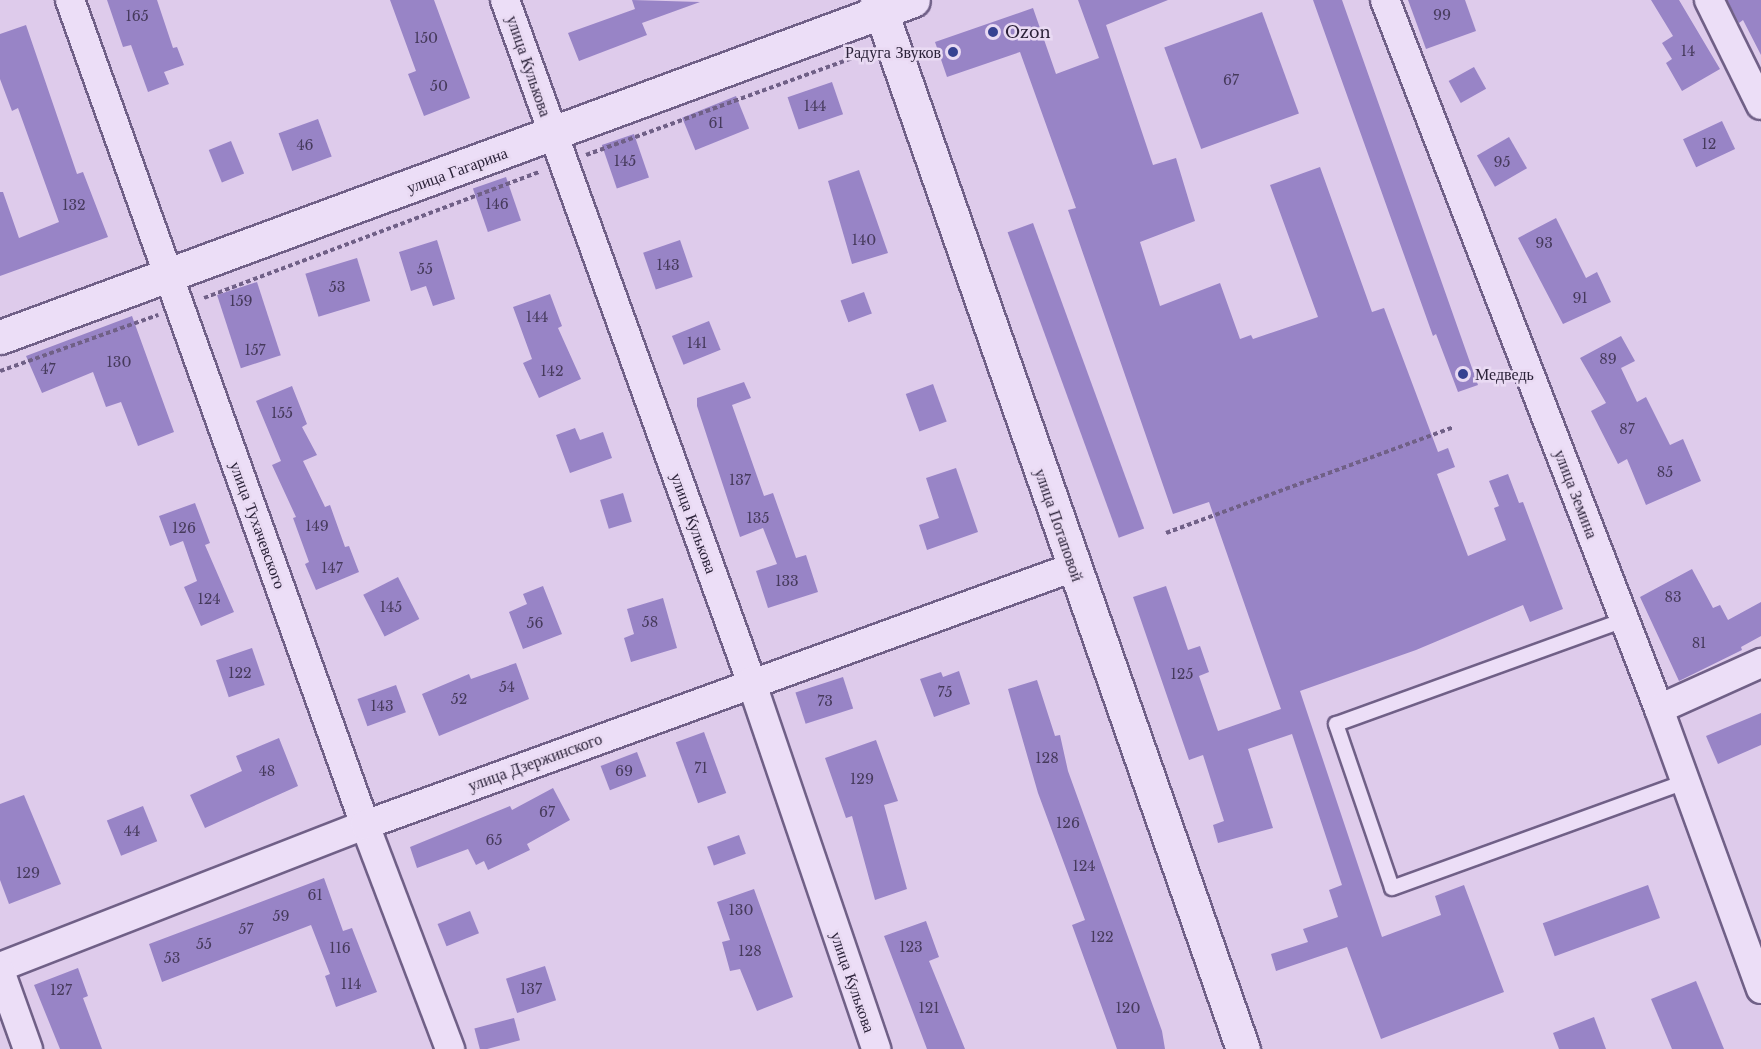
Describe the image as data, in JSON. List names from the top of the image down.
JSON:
{
  "streets": {
    "main road": ["улица Гагарина", "улица Потаповой"],
    "street": [
      "улица Кулькова",
      "улица Земина",
      "улица Тухачевского",
      "улица Дзержинского"
    ]
  },
  "crossings": [
    ["улица Кулькова", "улица Гагарина"],
    ["улица Кулькова", "улица Дзержинского"],
    ["улица Гагарина", "улица Тухачевского"],
    ["улица Гагарина", "улица Потаповой"],
    ["улица Тухачевского", "улица Дзержинского"],
    ["улица Потаповой", "улица Дзержинского"]
  ],
  "places": ["Ozon", "Радуга Звуков", "Медведь"],
  "house_numbers": [
    "99",
    "165",
    "150",
    "14",
    "67",
    "50",
    "144",
    "61",
    "12",
    "46",
    "145",
    "95",
    "146",
    "132",
    "140",
    "93",
    "143",
    "55",
    "53",
    "91",
    "159",
    "144",
    "141",
    "157",
    "89",
    "130",
    "47",
    "142",
    "155",
    "87",
    "85",
    "137",
    "135",
    "149",
    "126",
    "147",
    "133",
    "83",
    "124",
    "145",
    "58",
    "56",
    "81",
    "122",
    "125",
    "54",
    "75",
    "52",
    "73",
    "143",
    "128",
    "71",
    "48",
    "69",
    "129",
    "67",
    "126",
    "44",
    "65",
    "124",
    "129",
    "61",
    "130",
    "59",
    "57",
    "122",
    "55",
    "123",
    "116",
    "128",
    "53",
    "114",
    "137",
    "127",
    "121",
    "120"
  ]
}
